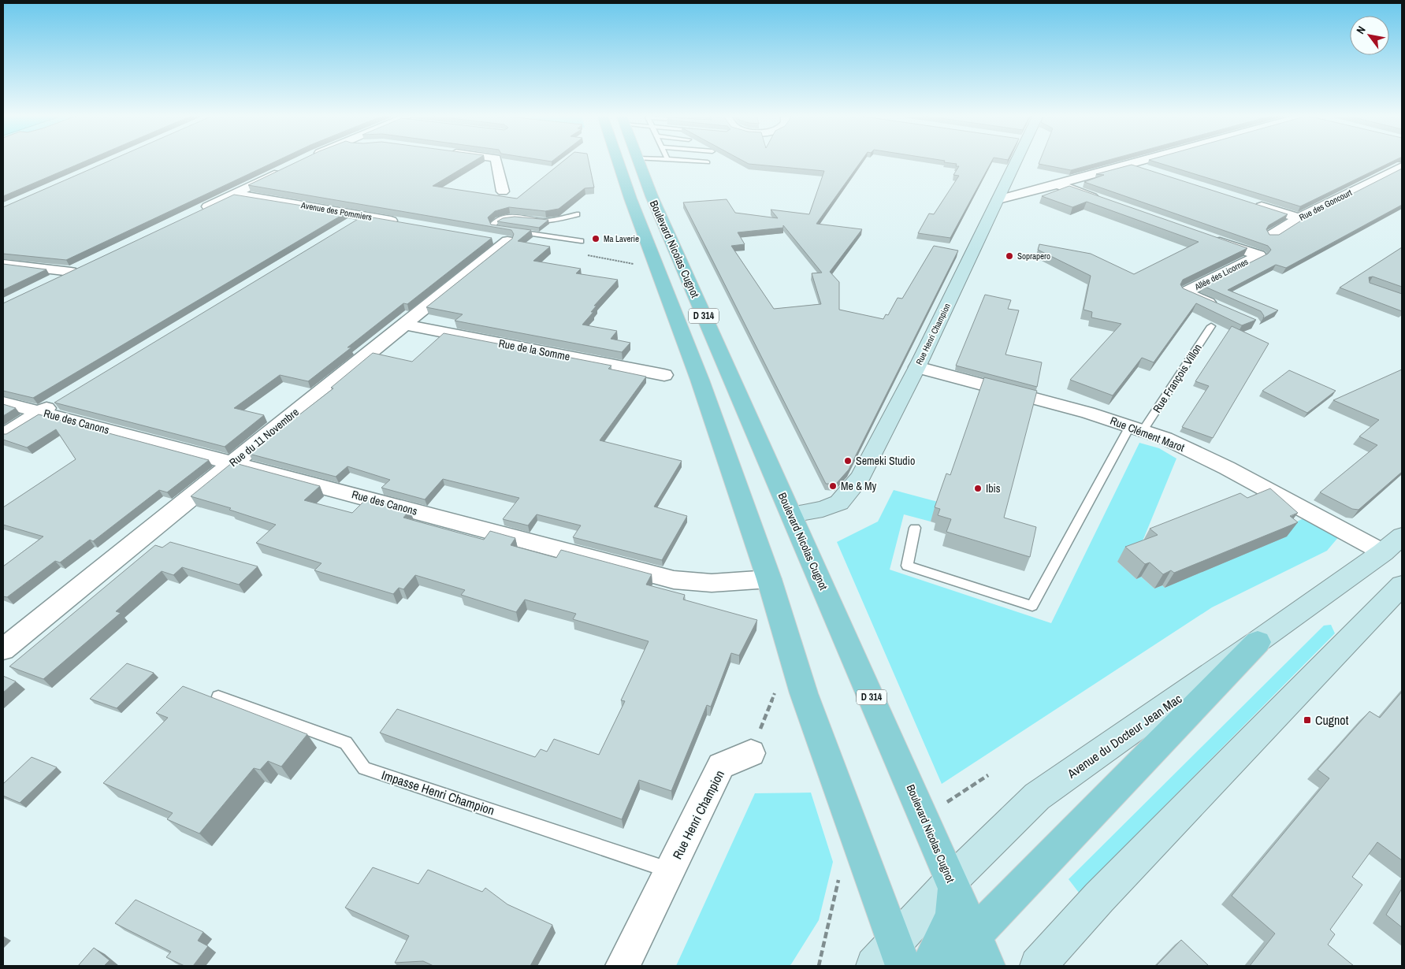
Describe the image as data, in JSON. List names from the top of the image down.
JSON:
{
  "streets": {
    "main road": ["Boulevard Nicolas Cugnot", "D 314"],
    "street": [
      "Rue des Goncourt",
      "Avenue des Pommiers",
      "Allée des Licornes",
      "Rue Henri Champion",
      "Rue de la Somme",
      "Rue des Canons",
      "Rue Clément Marot",
      "Rue du 11 Novembre",
      "Avenue du Docteur Jean Mac"
    ],
    "lane": ["Rue François Villon", "Impasse Henri Champion"]
  },
  "crossings": [
    ["Boulevard Nicolas Cugnot", "Rue Henri Champion"],
    ["Boulevard Nicolas Cugnot", "Rue des Canons"],
    ["Boulevard Nicolas Cugnot", "Avenue du Docteur Jean Mac"],
    ["Rue Henri Champion", "Rue Clément Marot"],
    ["Rue Henri Champion", "Impasse Henri Champion"],
    ["Rue de la Somme", "Rue du 11 Novembre"],
    ["Rue François Villon", "Rue Clément Marot"],
    ["Rue des Canons", "Rue du 11 Novembre"],
    ["Rue Clément Marot", "Avenue du Docteur Jean Mac"]
  ],
  "places": {
    "other": [
      "Ma Laverie",
      "Soprapero",
      "Semeki Studio",
      "Me & My",
      "Ibis"
    ],
    "transit": ["Cugnot"]
  },
  "north": "top left"
}
